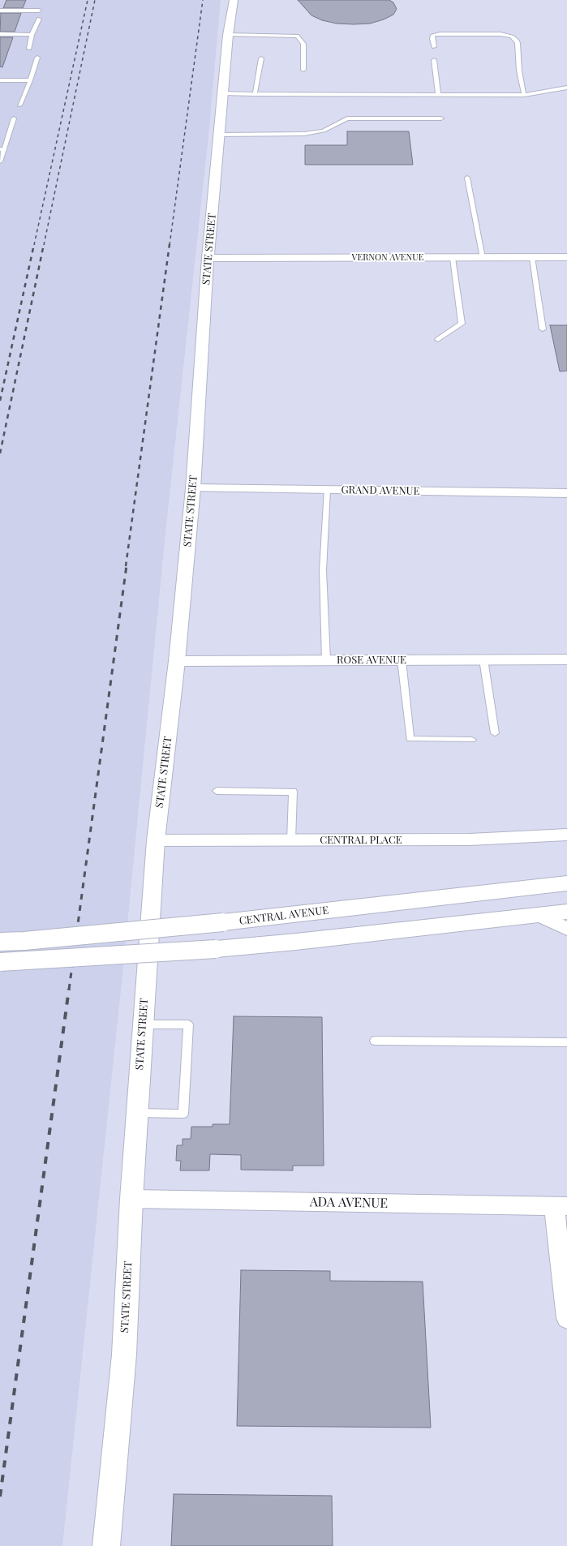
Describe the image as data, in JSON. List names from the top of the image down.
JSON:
{
  "streets": {
    "street": [
      "STATE STREET",
      "VERNON AVENUE",
      "GRAND AVENUE",
      "ROSE AVENUE",
      "CENTRAL PLACE",
      "CENTRAL AVENUE",
      "ADA AVENUE"
    ]
  },
  "crossings": [
    ["STATE STREET", "VERNON AVENUE"],
    ["STATE STREET", "GRAND AVENUE"],
    ["STATE STREET", "ROSE AVENUE"],
    ["STATE STREET", "CENTRAL PLACE"],
    ["STATE STREET", "ADA AVENUE"]
  ]
}
